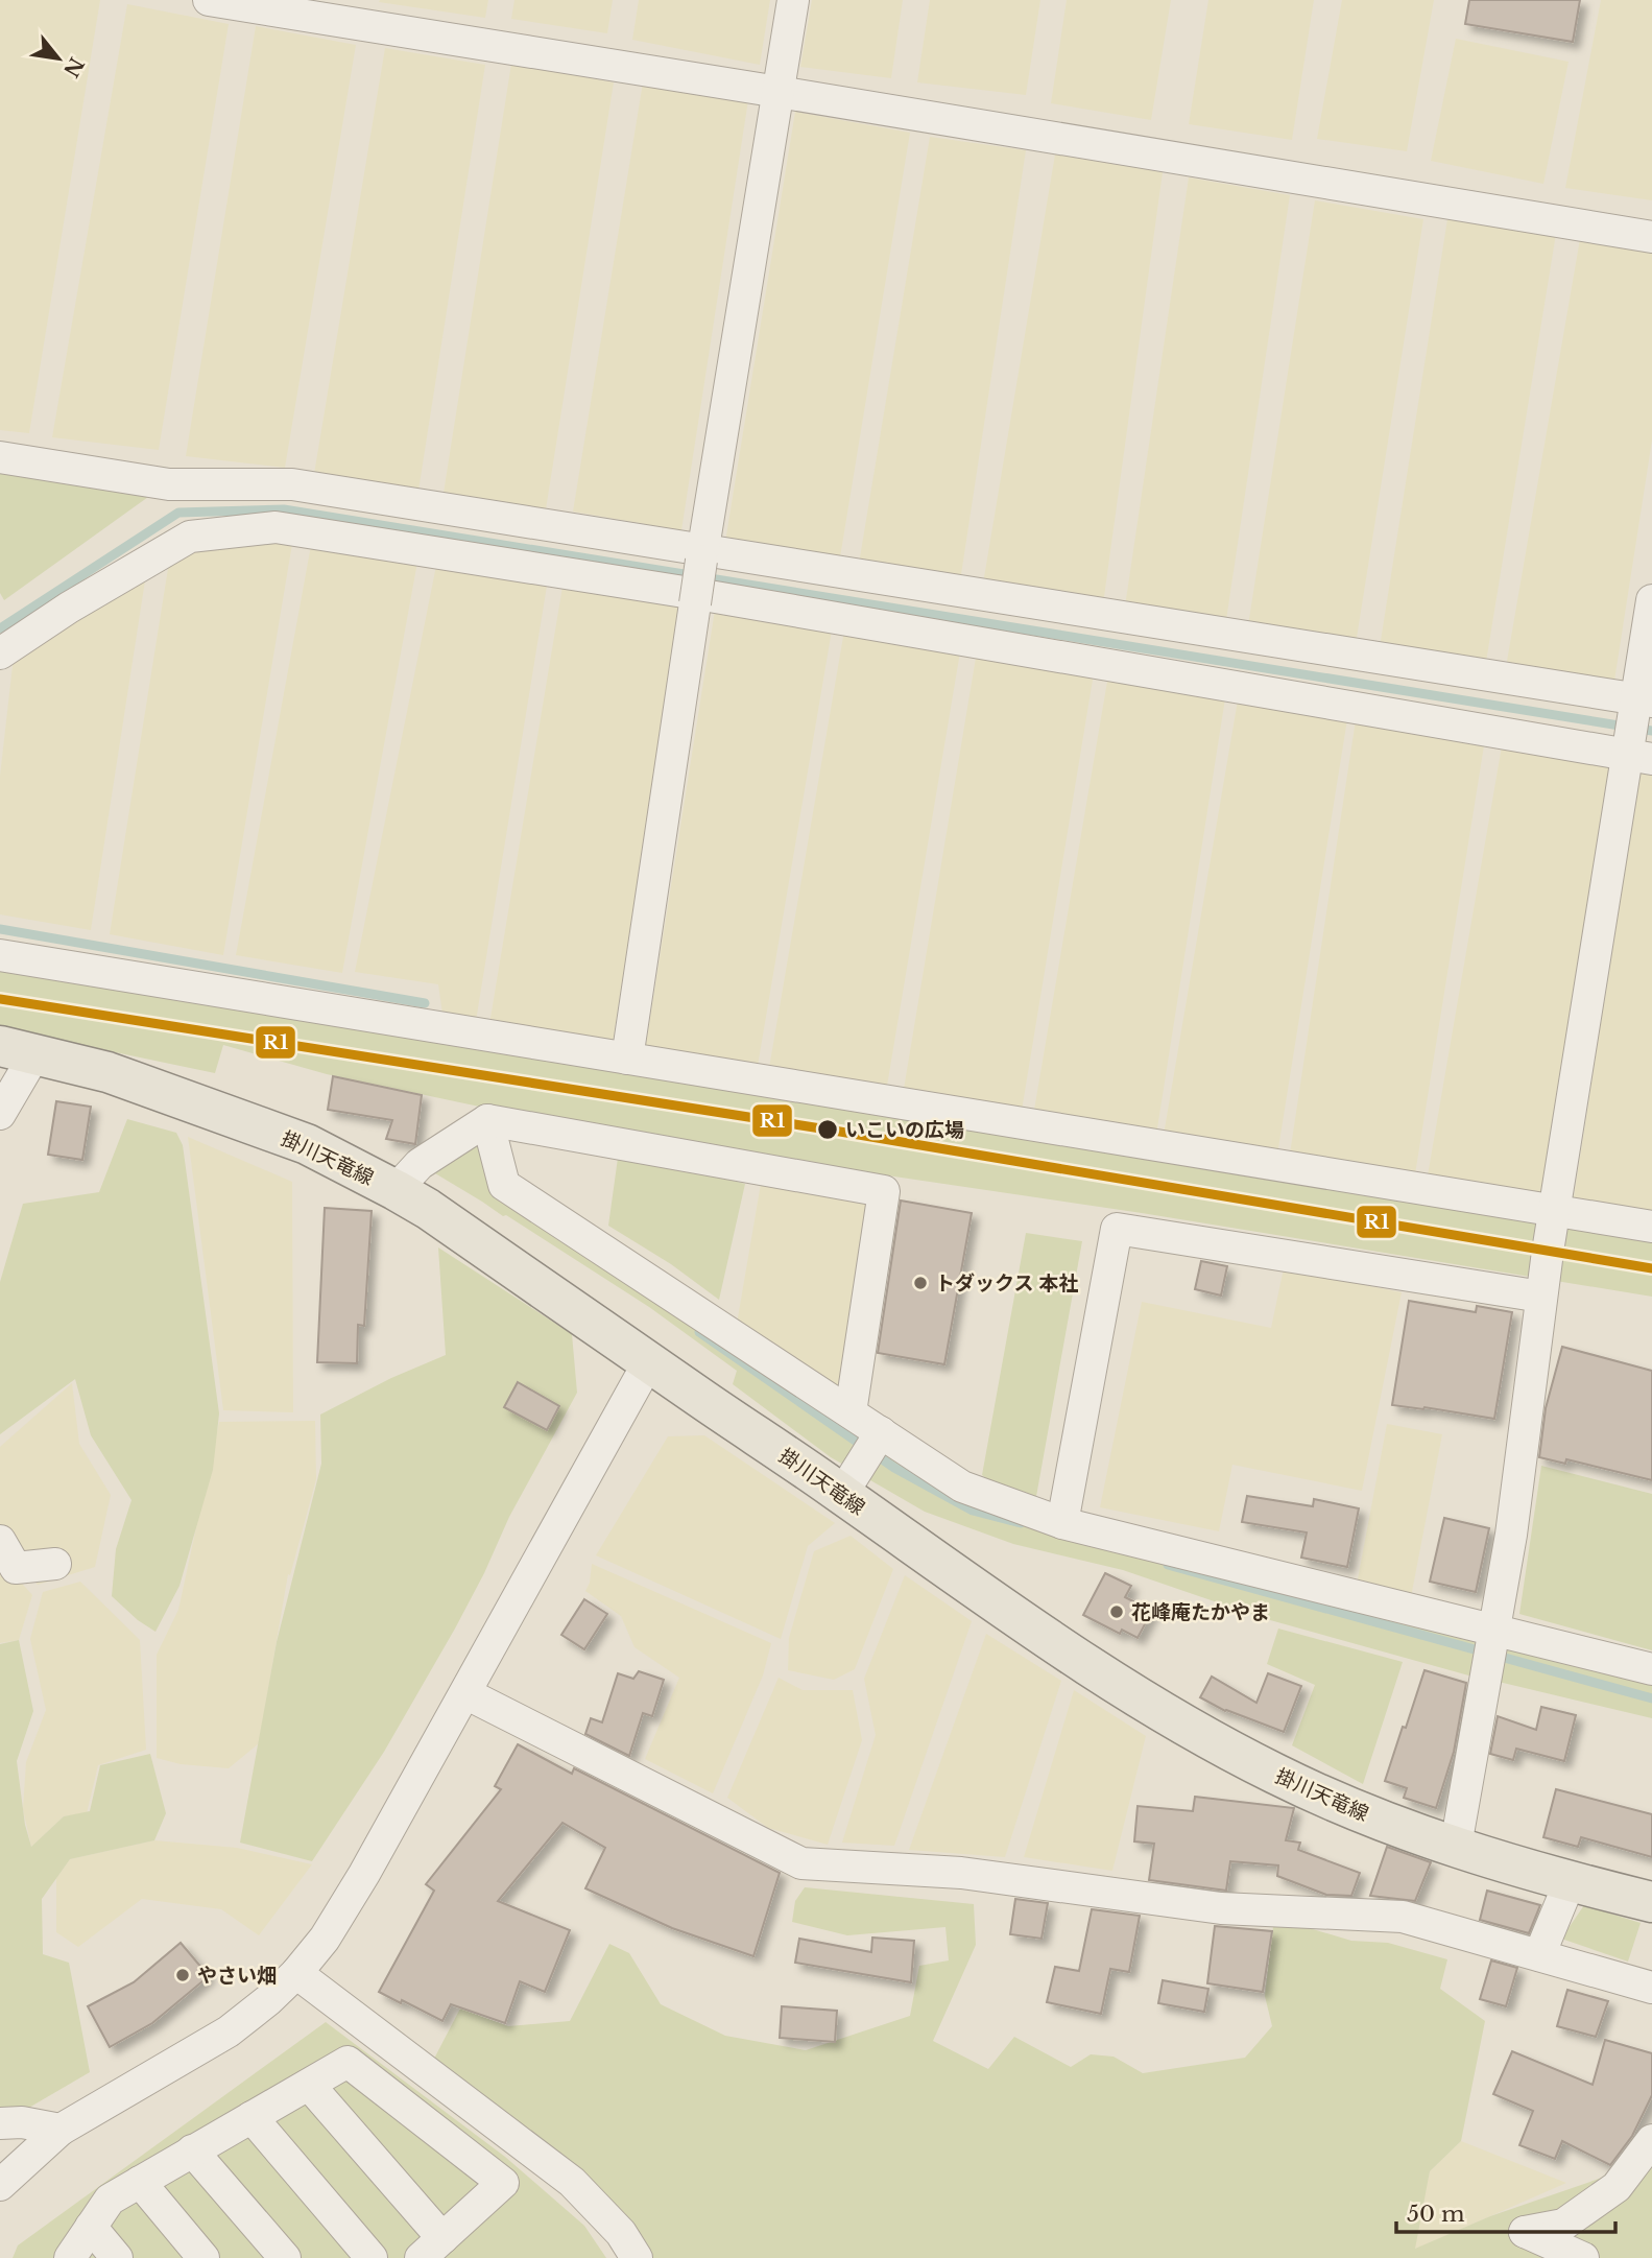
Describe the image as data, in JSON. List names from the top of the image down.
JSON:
{
  "streets": {
    "main road": ["掛川天竜線"]
  },
  "places": [
    "いこいの広場",
    "トダックス 本社",
    "花峰庵たかやま",
    "やさい畑"
  ],
  "lines": ["transit line R1"],
  "scale_bar": "50 m",
  "north": "bottom right"
}
